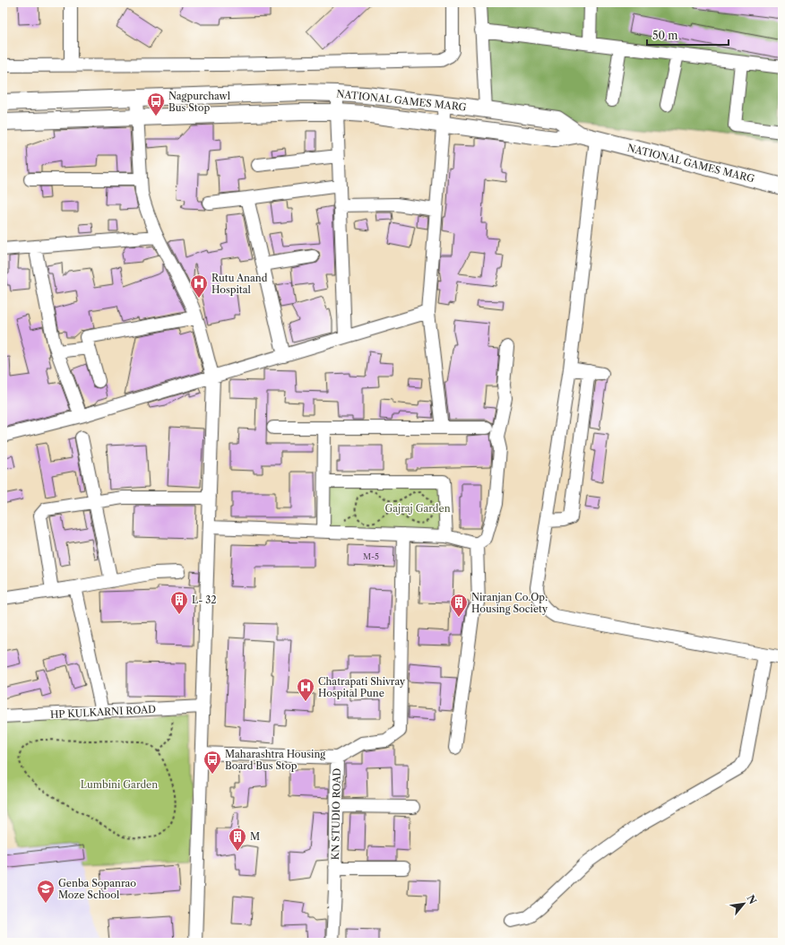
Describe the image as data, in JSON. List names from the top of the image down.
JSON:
{
  "streets": {
    "main road": ["NATIONAL GAMES MARG"],
    "street": ["HP KULKARNI ROAD", "KN STUDIO ROAD"]
  },
  "parks": ["Gajraj Garden", "Lumbini Garden"],
  "places": {
    "bus stop": ["Nagpurchawl Bus Stop", "Maharashtra Housing Board Bus Stop"],
    "hospital": ["Rutu Anand Hospital", "Chatrapati Shivray Hospital Pune"],
    "building": ["L- 32", "Niranjan Co.Op. Housing Society", "M"],
    "school or university": ["Genba Sopanrao Moze School"]
  },
  "house_numbers": ["M-5"],
  "scale_bar": "50 m",
  "north": "top right"
}
